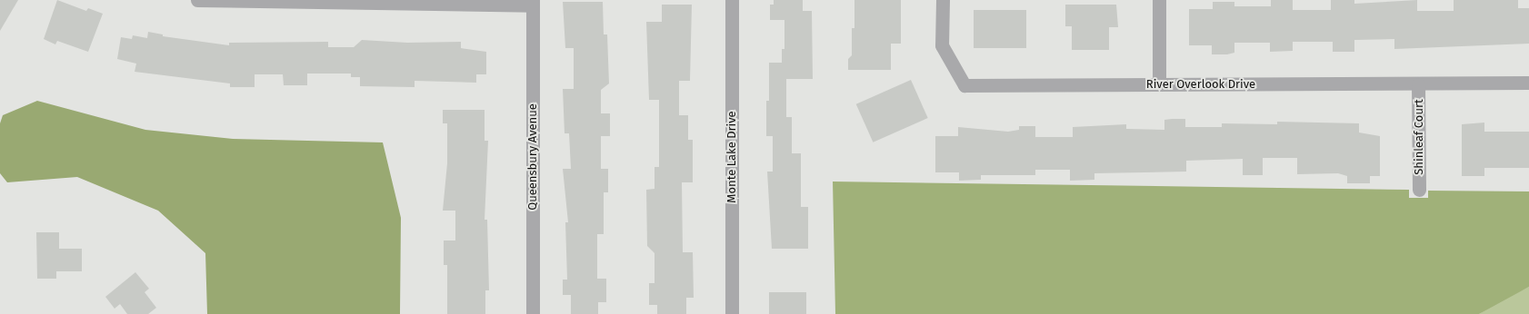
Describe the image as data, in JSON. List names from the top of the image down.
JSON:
{
  "streets": {
    "street": [
      "River Overlook Drive",
      "Shinleaf Court",
      "Queensbury Avenue",
      "Monte Lake Drive"
    ]
  },
  "crossings": [
    ["River Overlook Drive", "Shinleaf Court"]
  ]
}
